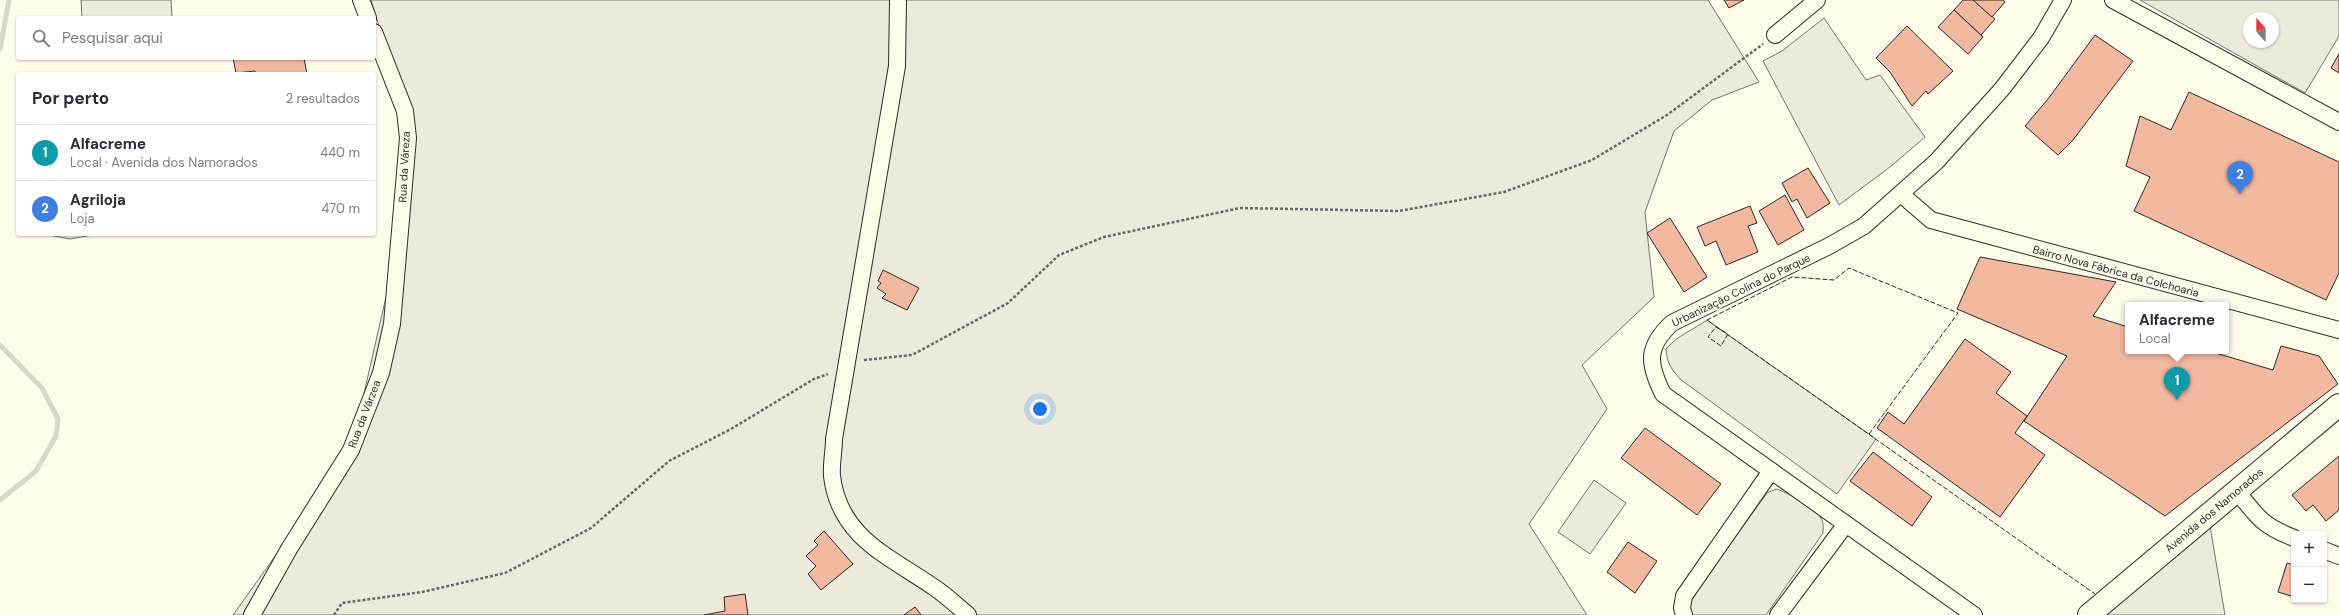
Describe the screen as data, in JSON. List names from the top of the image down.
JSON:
{
  "streets": {
    "street": [
      "Rua da Váreza",
      "Bairro Nova Fábrica da Colchoaria",
      "Urbanização Colina do Parque",
      "Rua da Várzea",
      "Avenida dos Namorados"
    ]
  },
  "crossings": [
    ["Rua da Váreza", "Rua da Várzea"],
    ["Bairro Nova Fábrica da Colchoaria", "Urbanização Colina do Parque"]
  ],
  "north": "top",
  "page": {
    "search": "Pesquisar aqui",
    "heading": ["Por perto", "2 resultados"],
    "list": [
      {
        "mark": "1",
        "name": "Alfacreme",
        "note": "Local · Avenida dos Namorados",
        "value": "440 m"
      },
      {
        "mark": "2",
        "name": "Agriloja",
        "note": "Loja",
        "value": "470 m"
      }
    ],
    "pins": ["2", "1"],
    "popup": ["Alfacreme", "Local"],
    "map_buttons": ["+", "−"]
  }
}
